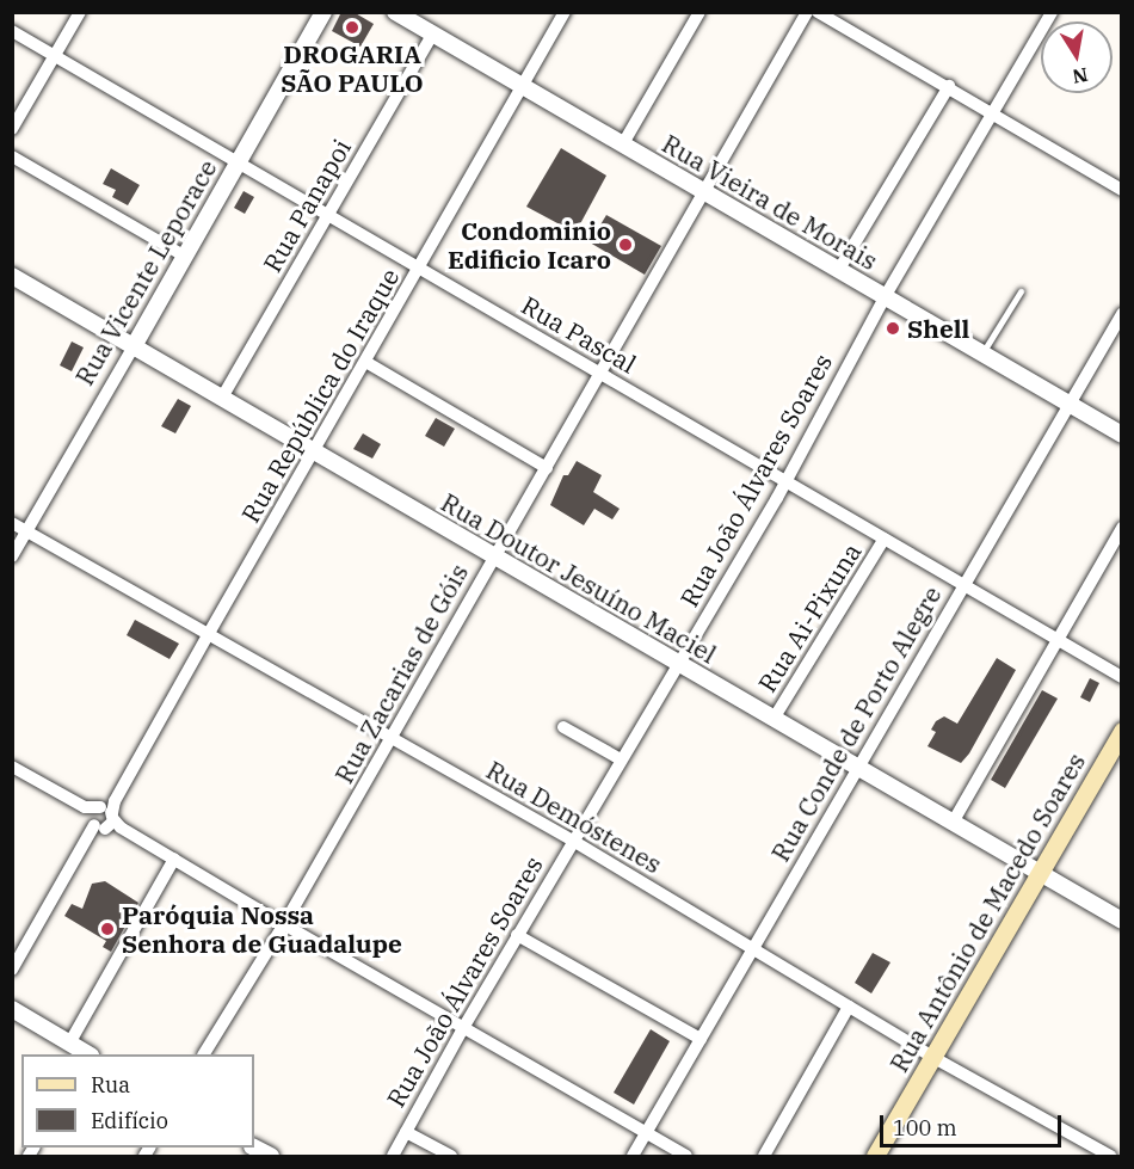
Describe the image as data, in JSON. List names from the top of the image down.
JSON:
{
  "streets": {
    "main road": ["Rua Antônio de Macedo Soares"],
    "street": [
      "Rua Vieira de Morais",
      "Rua Panapoi",
      "Rua Vicente Leporace",
      "Rua Pascal",
      "Rua República do Iraque",
      "Rua João Álvares Soares",
      "Rua Doutor Jesuíno Maciel",
      "Rua Ai-Pixuna",
      "Rua Zacarias de Góis",
      "Rua Conde de Porto Alegre",
      "Rua Demóstenes"
    ]
  },
  "crossings": [
    ["Rua Vieira de Morais", "Rua Panapoi"],
    ["Rua Vieira de Morais", "Rua República do Iraque"],
    ["Rua Vieira de Morais", "Rua João Álvares Soares"],
    ["Rua Vieira de Morais", "Rua Zacarias de Góis"],
    ["Rua Vieira de Morais", "Rua Conde de Porto Alegre"],
    ["Rua Panapoi", "Rua Pascal"],
    ["Rua Panapoi", "Rua Doutor Jesuíno Maciel"],
    ["Rua Vicente Leporace", "Rua Pascal"],
    ["Rua Vicente Leporace", "Rua Doutor Jesuíno Maciel"],
    ["Rua Vicente Leporace", "Rua Demóstenes"],
    ["Rua Pascal", "Rua República do Iraque"],
    ["Rua Pascal", "Rua João Álvares Soares"],
    ["Rua Pascal", "Rua Ai-Pixuna"],
    ["Rua Pascal", "Rua Zacarias de Góis"],
    ["Rua Pascal", "Rua Conde de Porto Alegre"],
    ["Rua República do Iraque", "Rua Doutor Jesuíno Maciel"],
    ["Rua República do Iraque", "Rua Demóstenes"],
    ["Rua João Álvares Soares", "Rua Doutor Jesuíno Maciel"],
    ["Rua João Álvares Soares", "Rua Demóstenes"],
    ["Rua Doutor Jesuíno Maciel", "Rua Ai-Pixuna"],
    ["Rua Doutor Jesuíno Maciel", "Rua Zacarias de Góis"],
    ["Rua Doutor Jesuíno Maciel", "Rua Conde de Porto Alegre"],
    ["Rua Doutor Jesuíno Maciel", "Rua Antônio de Macedo Soares"],
    ["Rua Zacarias de Góis", "Rua Demóstenes"],
    ["Rua Conde de Porto Alegre", "Rua Demóstenes"],
    ["Rua Demóstenes", "Rua Antônio de Macedo Soares"]
  ],
  "places": [
    "DROGARIA SÃO PAULO",
    "Condominio Edificio Icaro",
    "Shell",
    "Paróquia Nossa Senhora de Guadalupe"
  ],
  "legend": ["Rua", "Edifício"],
  "scale_bar": "100 m",
  "north": "bottom"
}
